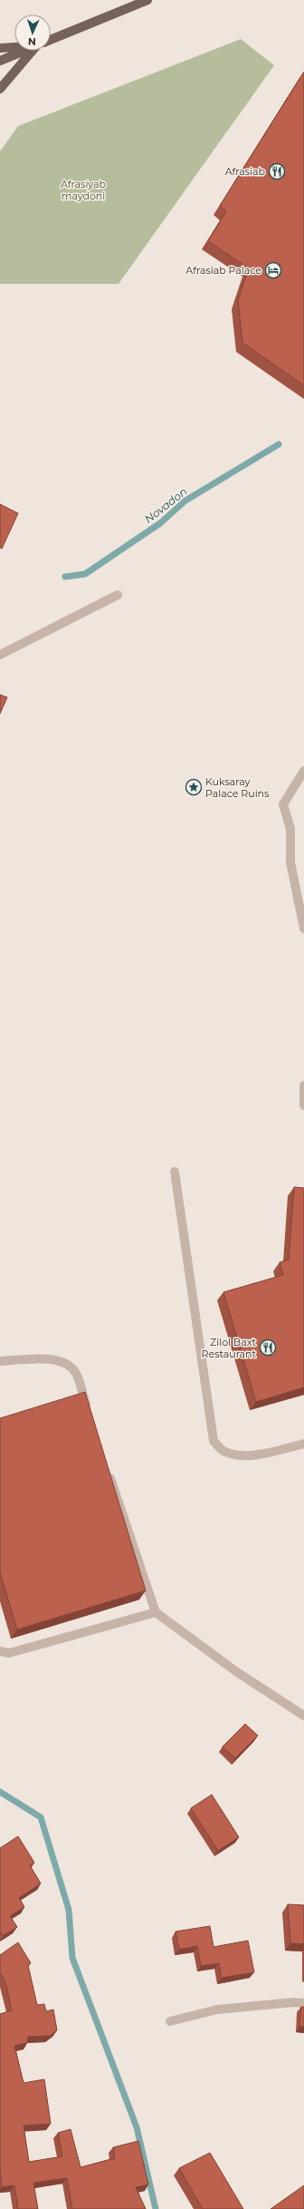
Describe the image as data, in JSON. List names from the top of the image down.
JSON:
{
  "water": ["Novadon"],
  "parks": ["Afrasiyab maydoni"],
  "places": {
    "restaurant": ["Afrasiab", "Zilol Baxt Restaurant"],
    "hotel": ["Afrasiab Palace"],
    "place": ["Kuksaray Palace Ruins"]
  },
  "north": "bottom"
}
